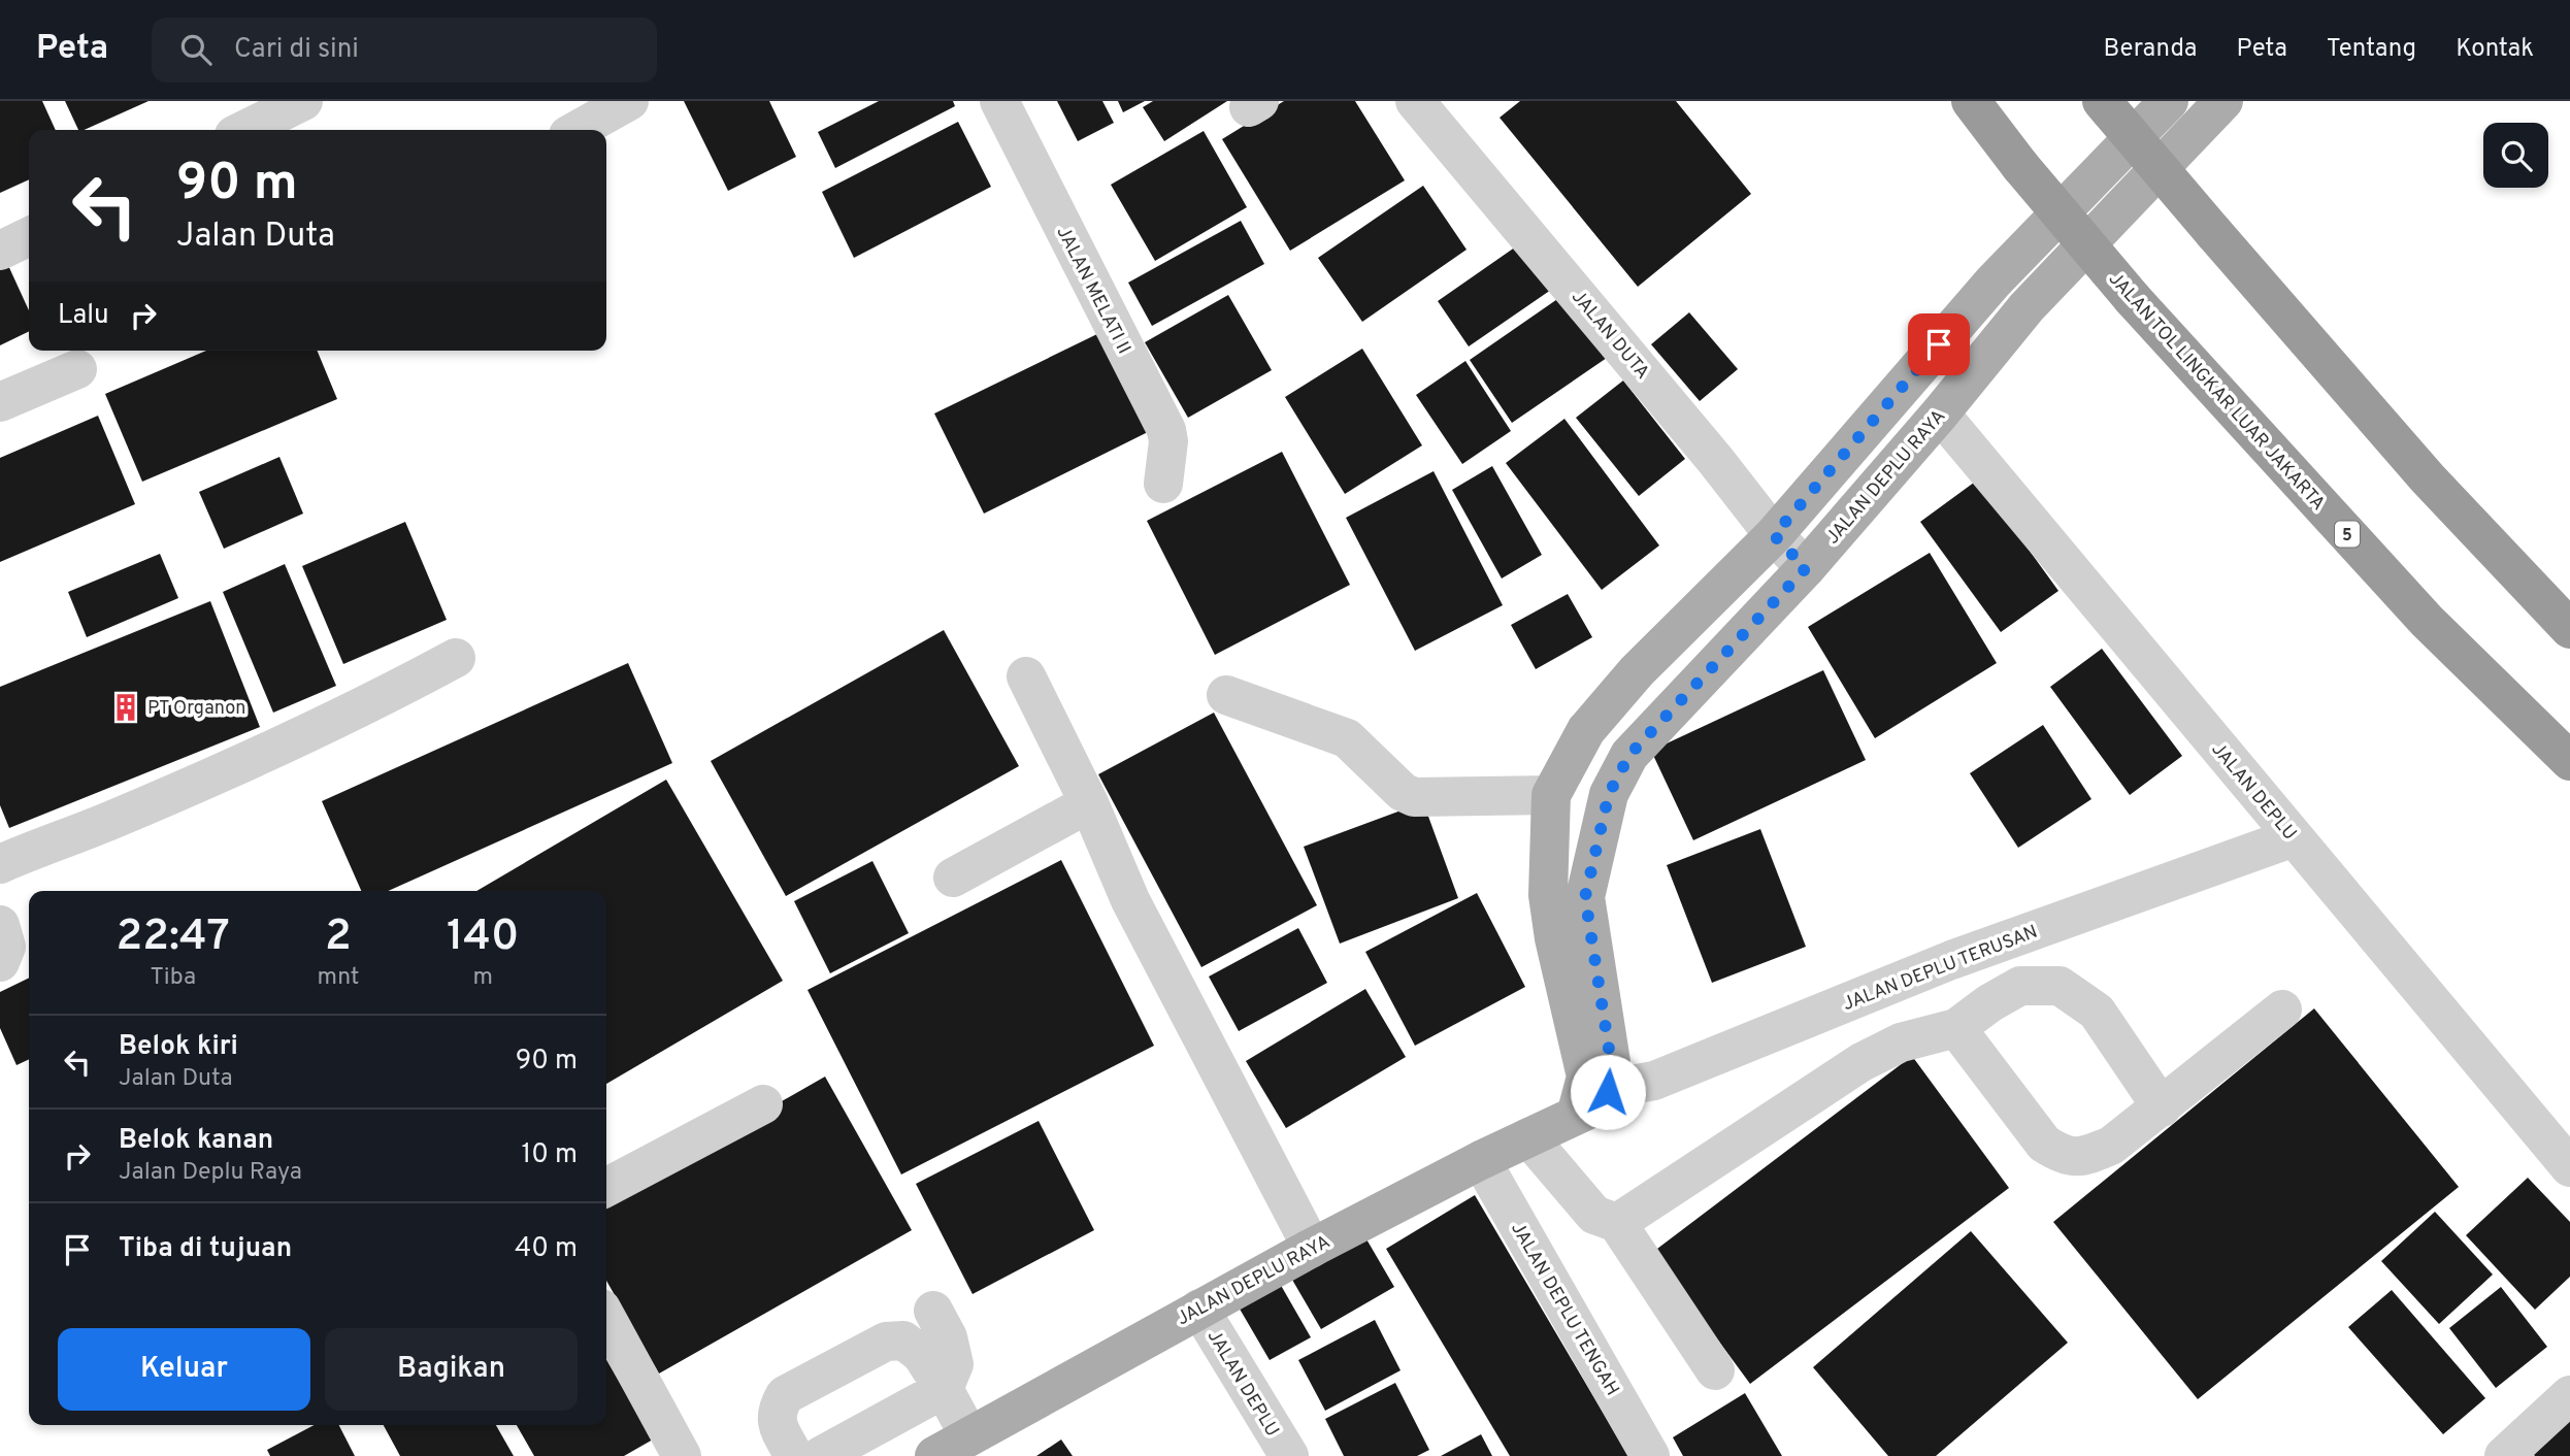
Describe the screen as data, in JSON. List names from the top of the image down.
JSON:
{
  "streets": {
    "highway": ["JALAN TOL LINGKAR LUAR JAKARTA", "5"],
    "main road": ["JALAN DEPLU RAYA"],
    "street": [
      "JALAN MELATI II",
      "JALAN DUTA",
      "JALAN DEPLU",
      "JALAN DEPLU TERUSAN",
      "JALAN DEPLU TENGAH"
    ]
  },
  "crossings": [
    ["JALAN DUTA", "JALAN DEPLU RAYA"],
    ["JALAN DEPLU RAYA", "JALAN DEPLU"],
    ["JALAN DEPLU RAYA", "JALAN DEPLU TERUSAN"],
    ["JALAN DEPLU RAYA", "JALAN DEPLU TENGAH"],
    ["JALAN DEPLU", "JALAN DEPLU TERUSAN"]
  ],
  "places": {
    "building": ["PT Organon"]
  },
  "page": {
    "header": "Peta",
    "search": "Cari di sini",
    "nav": [
      "Beranda",
      "Peta",
      "Tentang",
      "Kontak"
    ],
    "turn": ["90 m", "Jalan Duta"],
    "then": "Lalu",
    "eta": [
      "22:47",
      "Tiba",
      "2",
      "mnt",
      "140",
      "m"
    ],
    "list": [
      {
        "name": "Belok kiri",
        "note": "Jalan Duta",
        "value": "90 m"
      },
      {
        "name": "Belok kanan",
        "note": "Jalan Deplu Raya",
        "value": "10 m"
      },
      {
        "name": "Tiba di tujuan",
        "value": "40 m"
      }
    ],
    "buttons": ["Keluar", "Bagikan"]
  }
}
